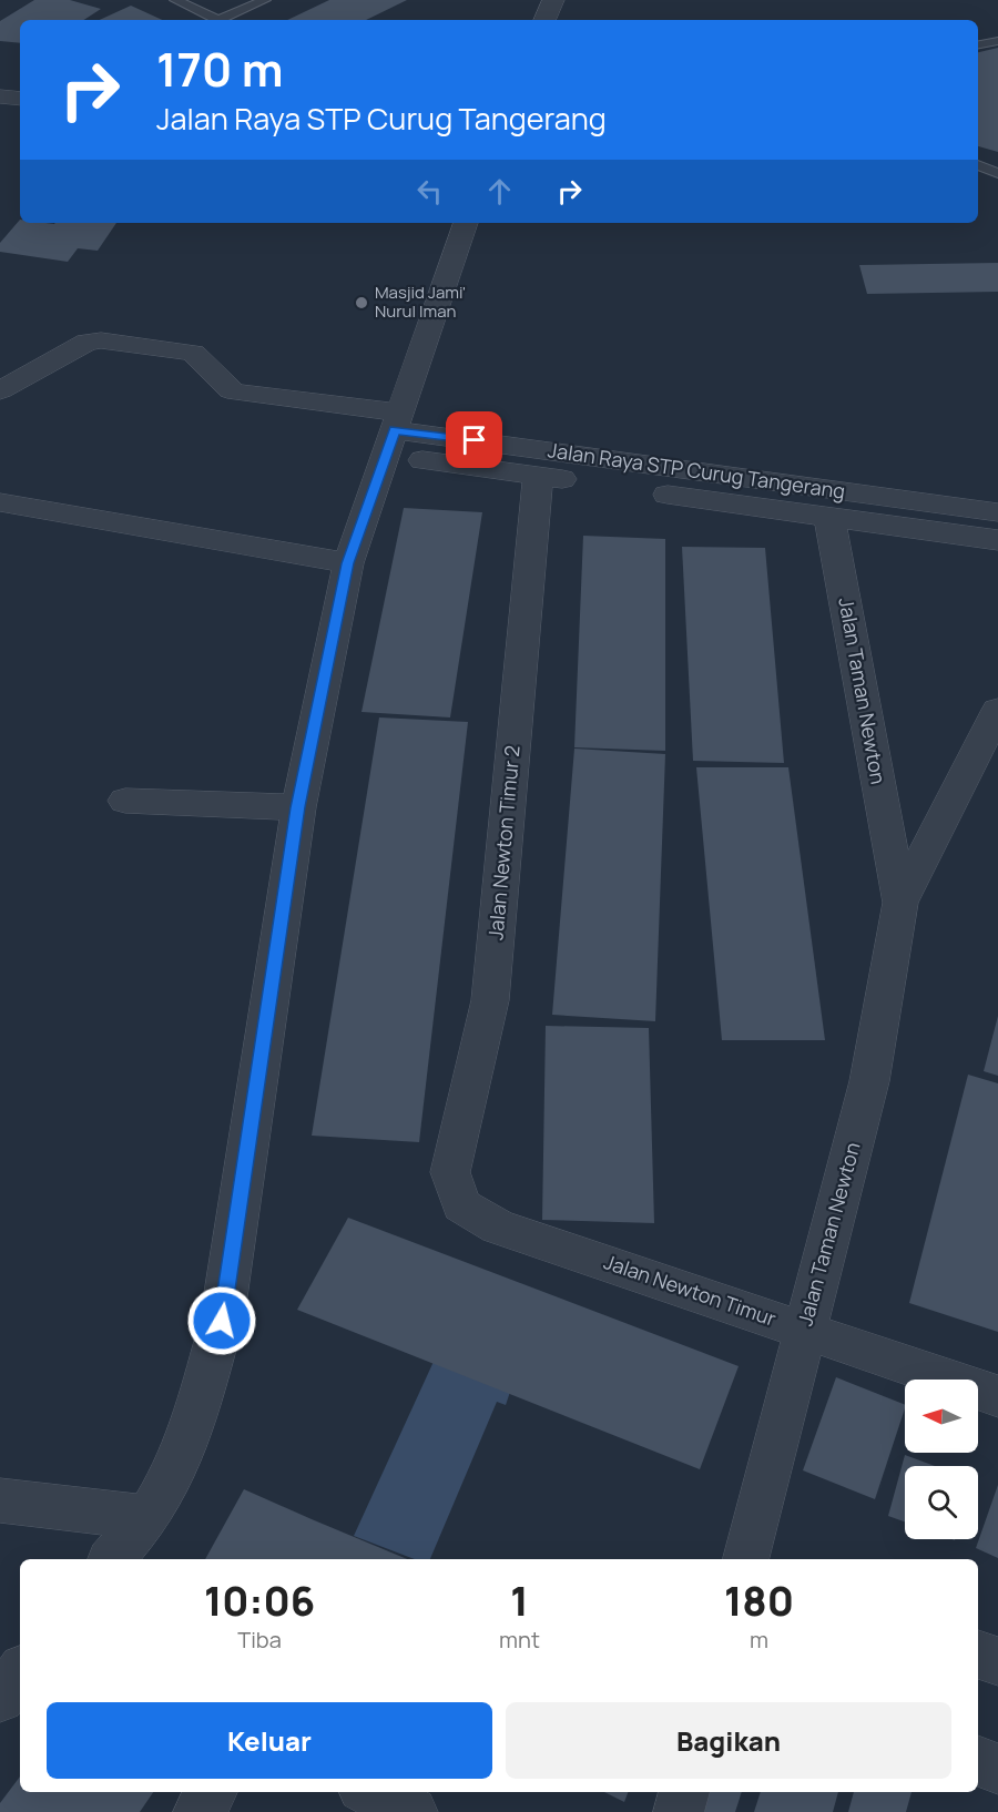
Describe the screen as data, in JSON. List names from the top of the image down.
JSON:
{
  "streets": {
    "street": [
      "Jalan Raya STP Curug Tangerang",
      "Jalan Taman Newton",
      "Jalan Newton Timur 2",
      "Jalan Newton Timur"
    ]
  },
  "crossings": [
    ["Jalan Taman Newton", "Jalan Newton Timur"],
    ["Jalan Newton Timur 2", "Jalan Newton Timur"]
  ],
  "places": ["Masjid Jami' Nurul Iman"],
  "north": "left",
  "page": {
    "turn": ["170 m", "Jalan Raya STP Curug Tangerang"],
    "eta": [
      "10:06",
      "Tiba",
      "1",
      "mnt",
      "180",
      "m"
    ],
    "buttons": ["Keluar", "Bagikan"]
  }
}
